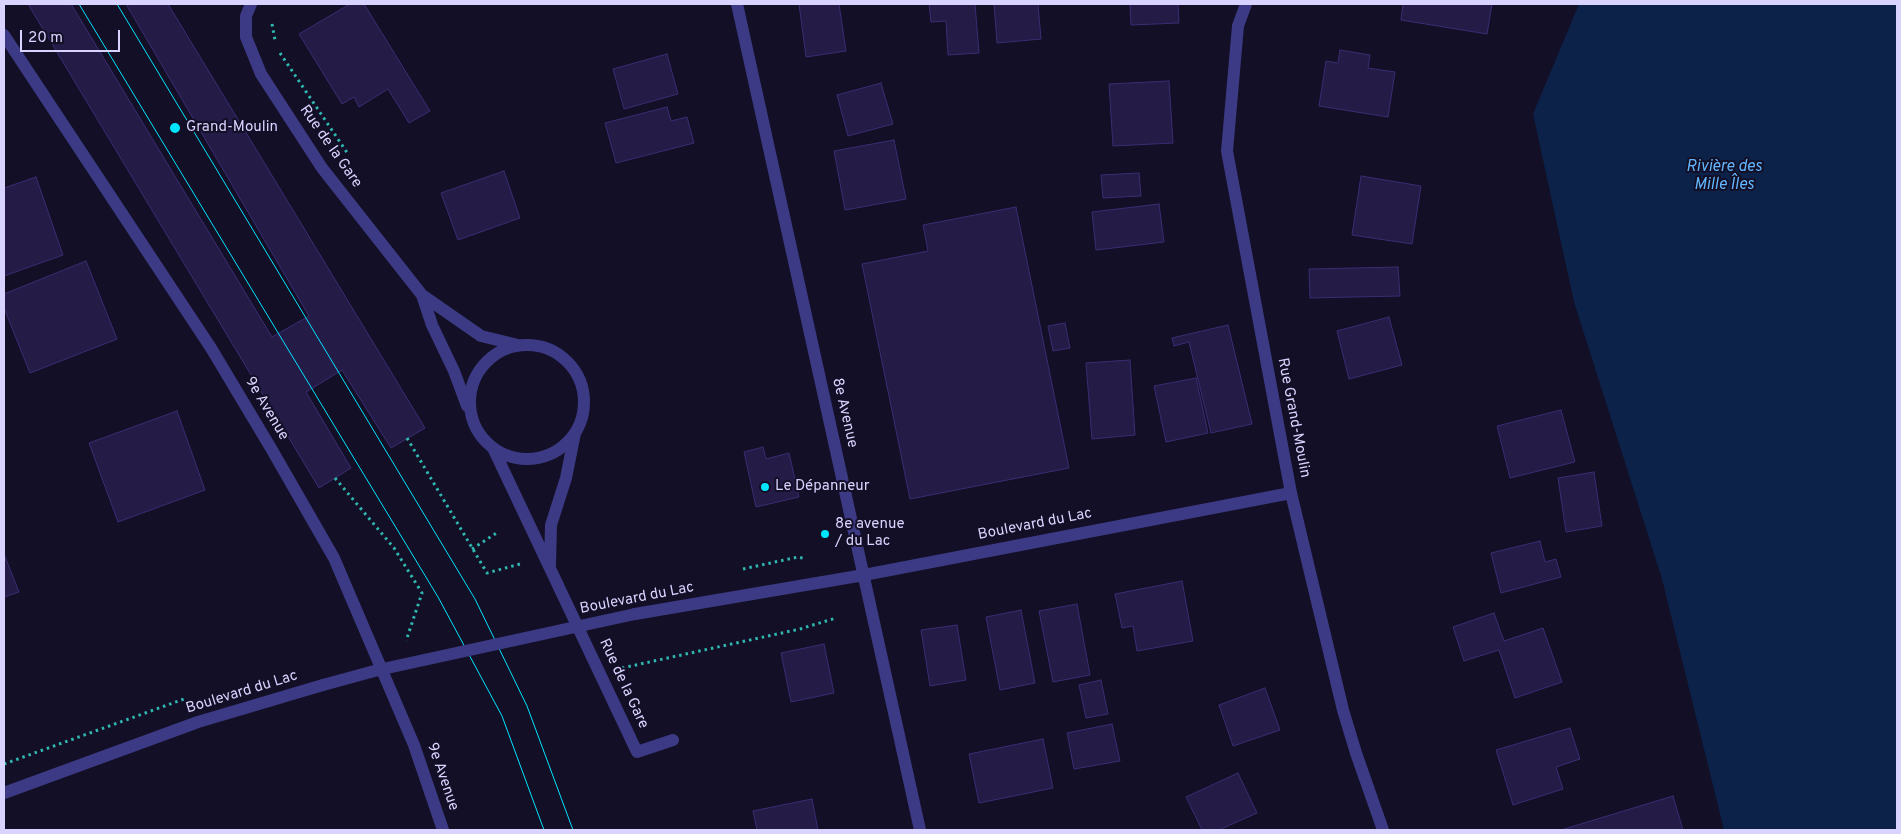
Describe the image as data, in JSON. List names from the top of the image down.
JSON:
{
  "streets": {
    "street": [
      "Rue de la Gare",
      "9e Avenue",
      "8e Avenue",
      "Rue Grand-Moulin",
      "Boulevard du Lac"
    ]
  },
  "crossings": [
    ["8e Avenue", "Boulevard du Lac"],
    ["Rue Grand-Moulin", "Boulevard du Lac"]
  ],
  "water": ["Rivière des Mille Îles"],
  "places": ["Grand-Moulin", "Le Dépanneur", "8e avenue / du Lac"],
  "scale_bar": "20 m"
}
